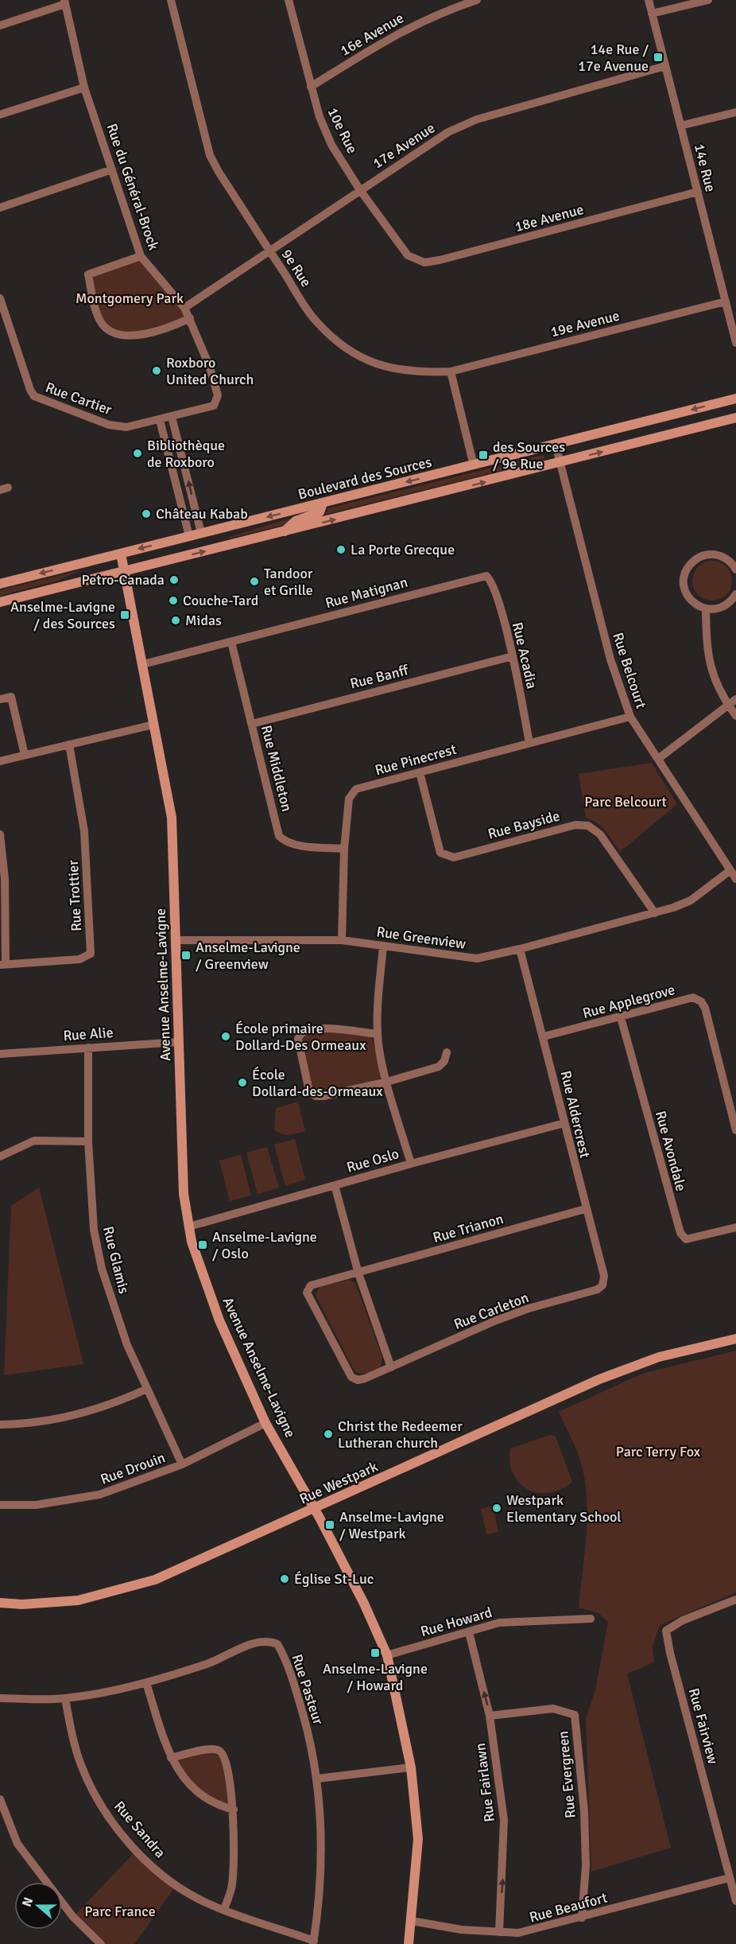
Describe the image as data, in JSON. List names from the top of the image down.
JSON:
{
  "streets": {
    "street": [
      "16e Avenue",
      "10e Rue",
      "17e Avenue",
      "14e Rue",
      "Rue du Général-Brock",
      "18e Avenue",
      "9e Rue",
      "19e Avenue",
      "Rue Cartier",
      "Boulevard des Sources",
      "Rue Matignan",
      "Rue Acadia",
      "Rue Belcourt",
      "Rue Banff",
      "Rue Pinecrest",
      "Rue Middleton",
      "Rue Bayside",
      "Rue Trottier",
      "Rue Greenview",
      "Avenue Anselme-Lavigne",
      "Rue Applegrove",
      "Rue Alie",
      "Rue Aldercrest",
      "Rue Avondale",
      "Rue Oslo",
      "Rue Trianon",
      "Rue Glamis",
      "Rue Carleton",
      "Rue Drouin",
      "Rue Westpark",
      "Rue Howard",
      "Rue Pasteur",
      "Rue Fairview",
      "Rue Evergreen",
      "Rue Fairlawn",
      "Rue Sandra",
      "Rue Beaufort"
    ]
  },
  "crossings": [
    ["16e Avenue", "10e Rue"],
    ["10e Rue", "17e Avenue"],
    ["10e Rue", "18e Avenue"],
    ["17e Avenue", "14e Rue"],
    ["17e Avenue", "Rue du Général-Brock"],
    ["17e Avenue", "9e Rue"],
    ["14e Rue", "18e Avenue"],
    ["14e Rue", "19e Avenue"],
    ["Rue du Général-Brock", "Rue Cartier"],
    ["9e Rue", "19e Avenue"],
    ["Boulevard des Sources", "Rue Belcourt"],
    ["Boulevard des Sources", "Avenue Anselme-Lavigne"],
    ["Rue Matignan", "Rue Acadia"],
    ["Rue Matignan", "Rue Middleton"],
    ["Rue Matignan", "Avenue Anselme-Lavigne"],
    ["Rue Acadia", "Rue Banff"],
    ["Rue Acadia", "Rue Pinecrest"],
    ["Rue Belcourt", "Rue Pinecrest"],
    ["Rue Belcourt", "Rue Greenview"],
    ["Rue Banff", "Rue Middleton"],
    ["Rue Pinecrest", "Rue Middleton"],
    ["Rue Pinecrest", "Rue Bayside"],
    ["Rue Pinecrest", "Rue Greenview"],
    ["Rue Bayside", "Rue Greenview"],
    ["Rue Greenview", "Avenue Anselme-Lavigne"],
    ["Rue Greenview", "Rue Aldercrest"],
    ["Avenue Anselme-Lavigne", "Rue Alie"],
    ["Avenue Anselme-Lavigne", "Rue Oslo"],
    ["Avenue Anselme-Lavigne", "Rue Drouin"],
    ["Avenue Anselme-Lavigne", "Rue Westpark"],
    ["Avenue Anselme-Lavigne", "Rue Howard"],
    ["Avenue Anselme-Lavigne", "Rue Beaufort"],
    ["Rue Applegrove", "Rue Aldercrest"],
    ["Rue Applegrove", "Rue Avondale"],
    ["Rue Alie", "Rue Glamis"],
    ["Rue Aldercrest", "Rue Oslo"],
    ["Rue Aldercrest", "Rue Trianon"],
    ["Rue Aldercrest", "Rue Carleton"],
    ["Rue Trianon", "Rue Carleton"],
    ["Rue Glamis", "Rue Drouin"],
    ["Rue Howard", "Rue Fairlawn"],
    ["Rue Pasteur", "Rue Sandra"],
    ["Rue Fairview", "Rue Beaufort"],
    ["Rue Evergreen", "Rue Fairlawn"],
    ["Rue Evergreen", "Rue Beaufort"],
    ["Rue Fairlawn", "Rue Beaufort"]
  ],
  "one_way": ["Rue Fairlawn"],
  "parks": [
    "Montgomery Park",
    "Parc Belcourt",
    "Parc Terry Fox",
    "Parc France"
  ],
  "places": {
    "transit": [
      "14e Rue / 17e Avenue",
      "des Sources / 9e Rue",
      "Anselme-Lavigne / des Sources",
      "Anselme-Lavigne / Greenview",
      "Anselme-Lavigne / Oslo",
      "Anselme-Lavigne / Westpark",
      "Anselme-Lavigne / Howard"
    ],
    "other": [
      "Roxboro United Church",
      "Bibliothèque de Roxboro",
      "Château Kabab",
      "La Porte Grecque",
      "Petro-Canada",
      "Tandoor et Grille",
      "Couche-Tard",
      "Midas",
      "École primaire Dollard-Des Ormeaux",
      "École Dollard-des-Ormeaux",
      "Christ the Redeemer Lutheran church",
      "Westpark Elementary School",
      "Église St-Luc"
    ]
  },
  "north": "left"
}
